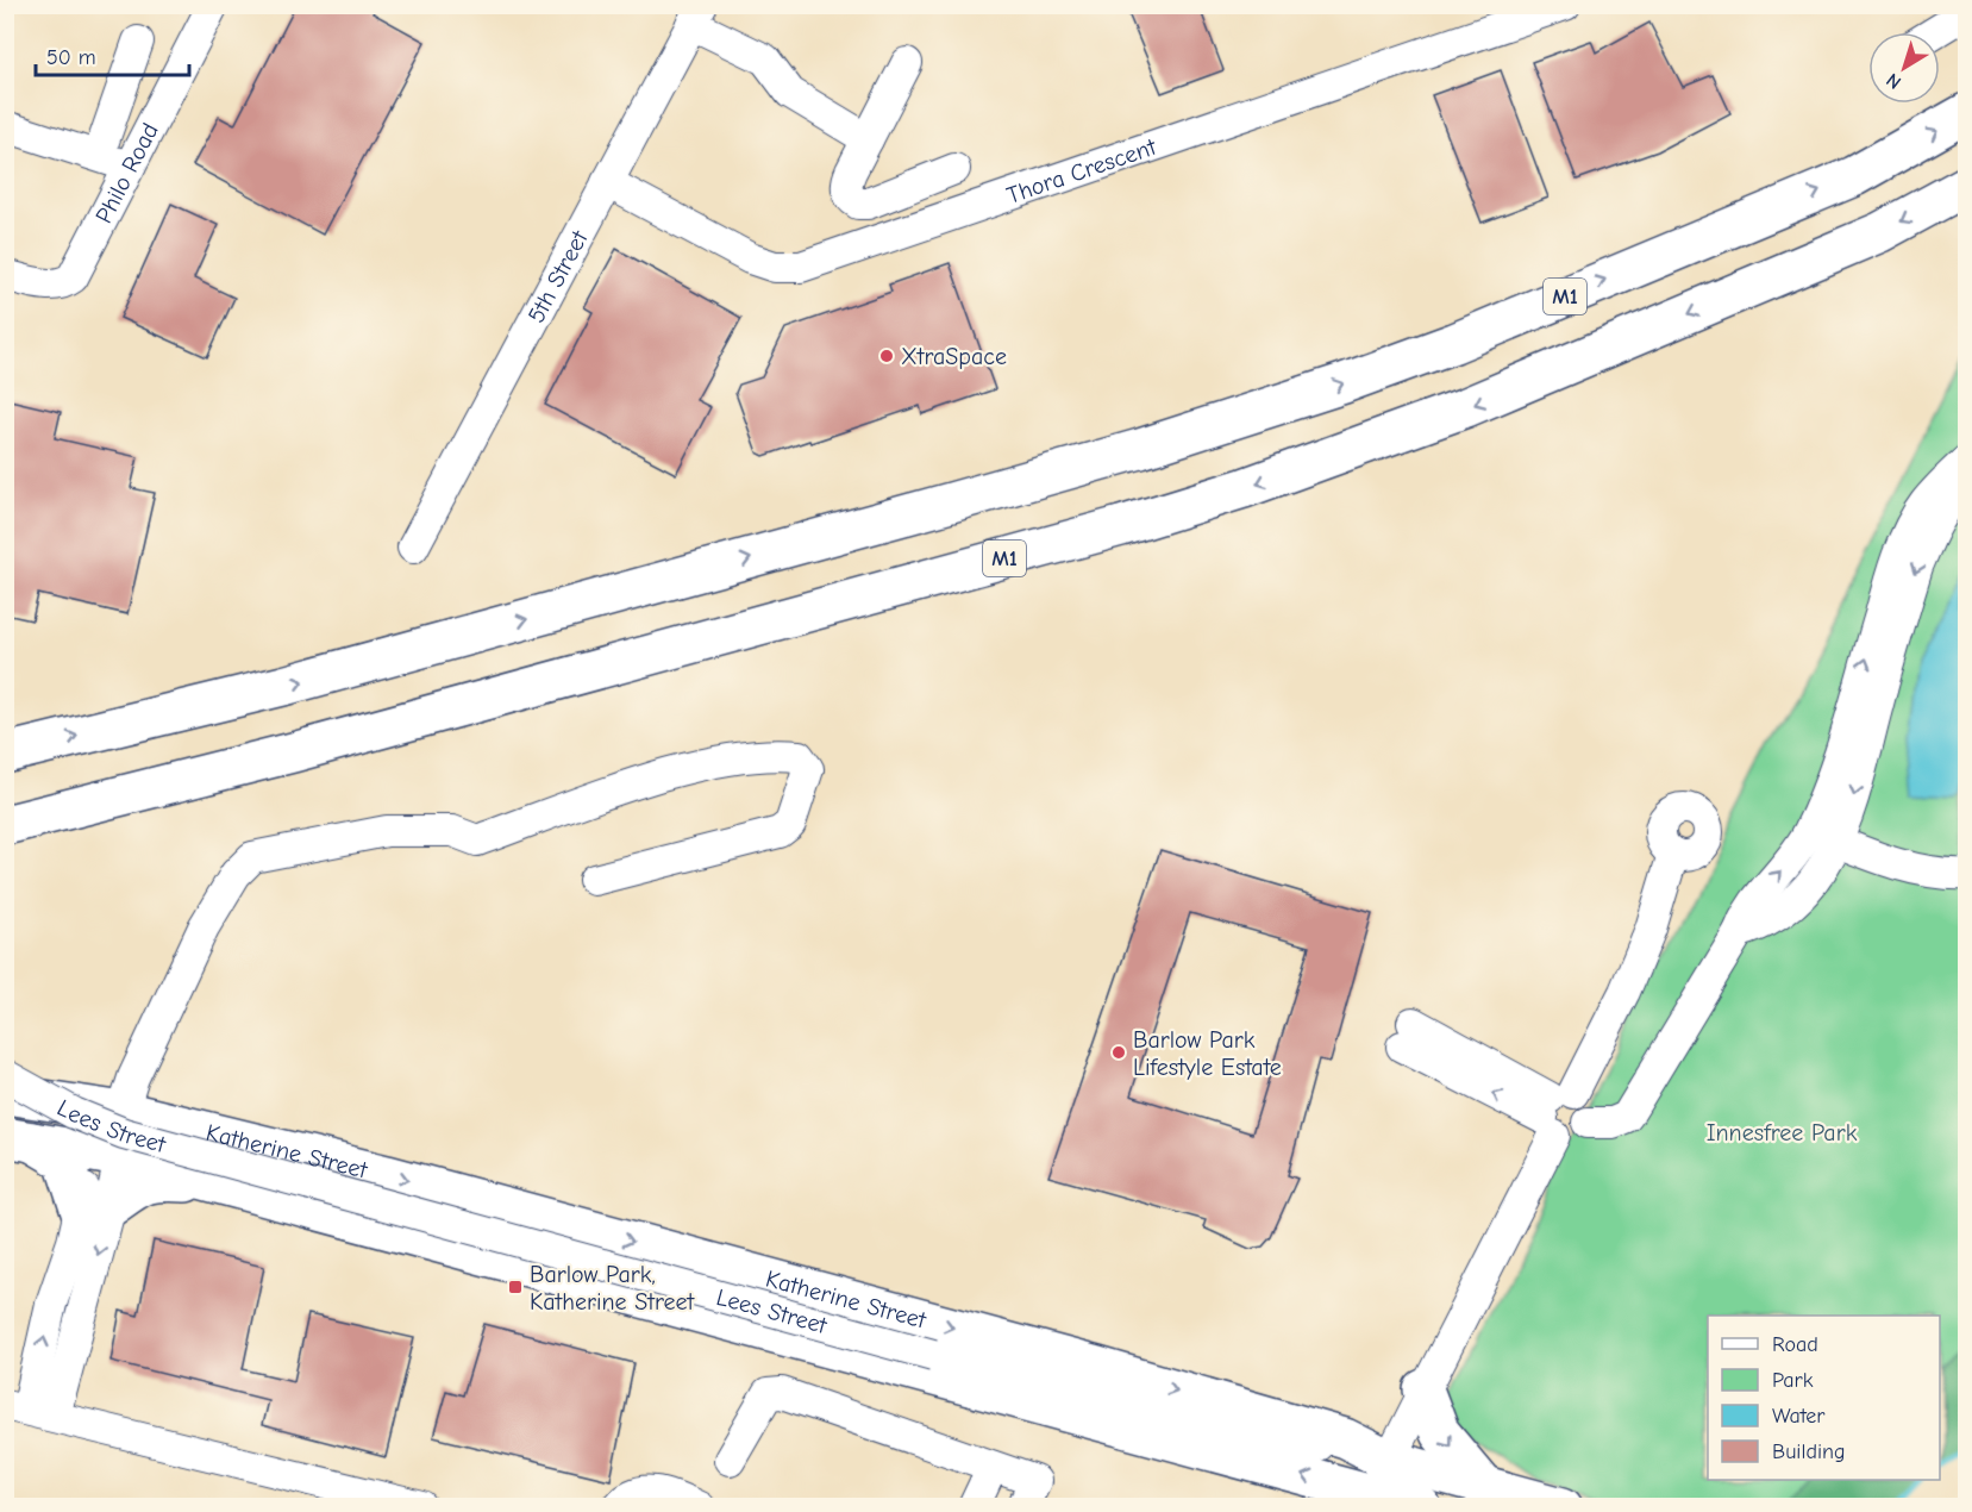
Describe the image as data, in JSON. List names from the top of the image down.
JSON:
{
  "streets": {
    "main road": ["M1", "Katherine Street"],
    "street": [
      "Thora Crescent",
      "Philo Road",
      "5th Street",
      "Lees Street"
    ]
  },
  "crossings": [
    ["Thora Crescent", "5th Street"],
    ["Lees Street", "Katherine Street"]
  ],
  "parks": ["Innesfree Park"],
  "places": {
    "other": ["XtraSpace", "Barlow Park Lifestyle Estate"],
    "transit": ["Barlow Park, Katherine Street"]
  },
  "legend": [
    "Road",
    "Park",
    "Water",
    "Building"
  ],
  "scale_bar": "50 m",
  "north": "bottom left"
}
